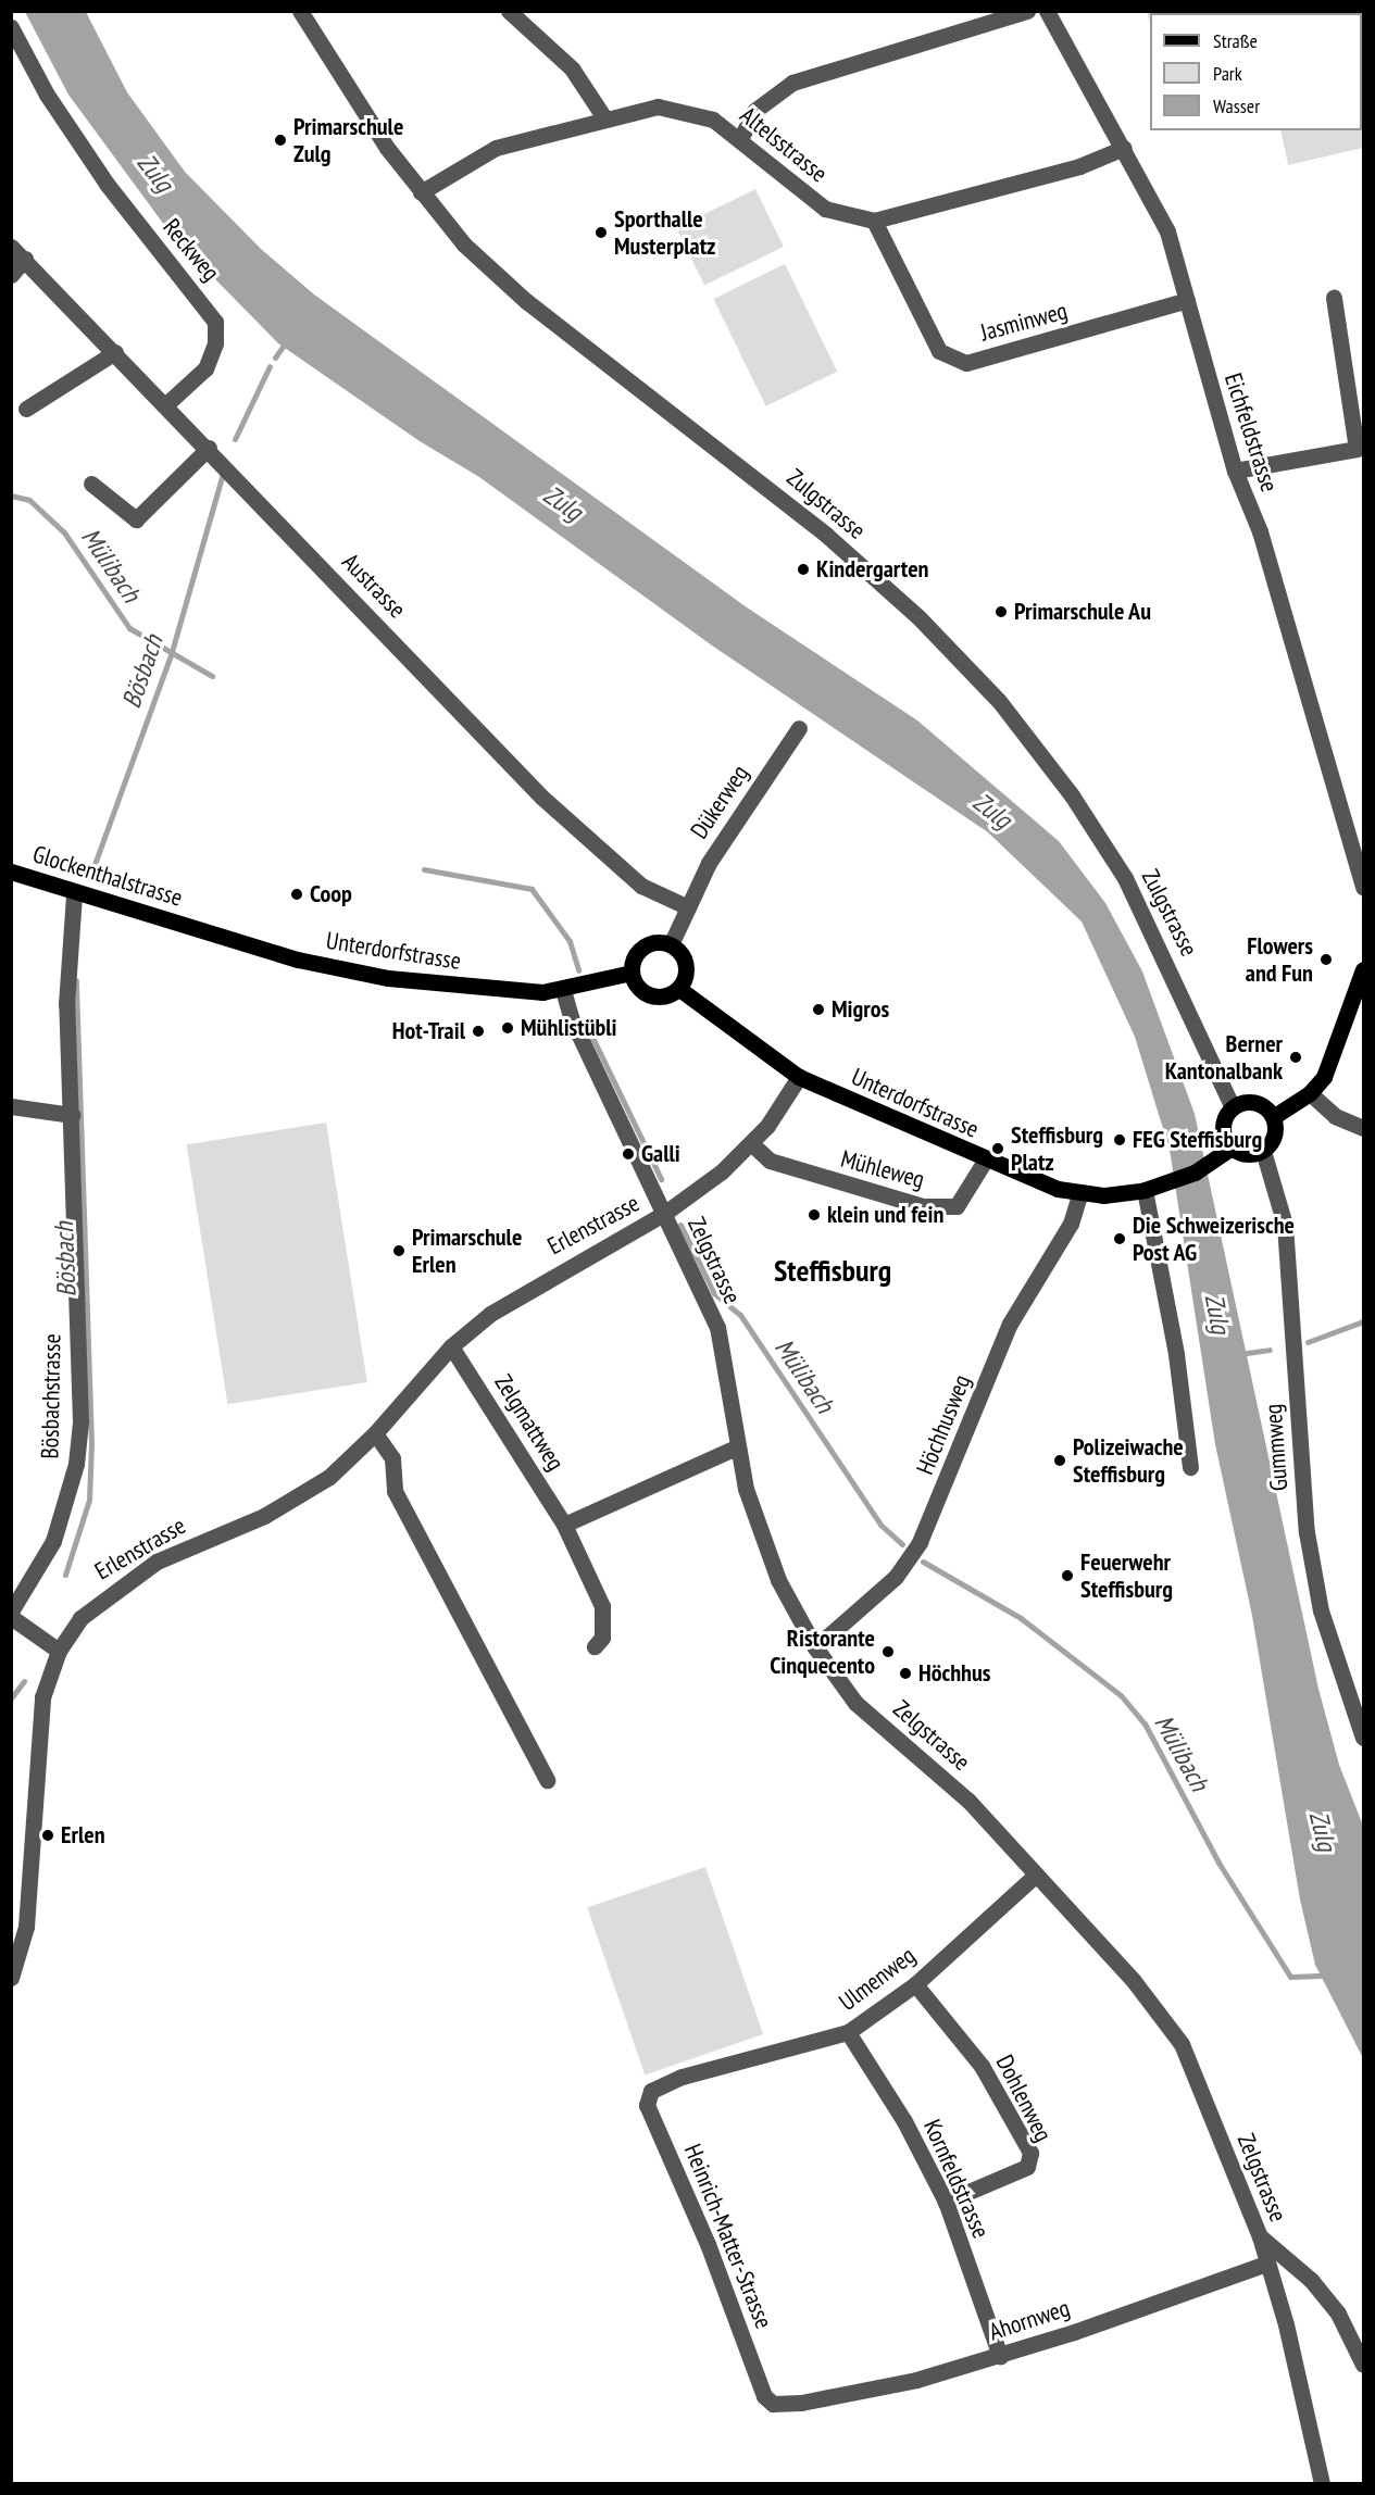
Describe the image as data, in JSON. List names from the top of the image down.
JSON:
{
  "streets": {
    "main road": ["Glockenthalstrasse", "Unterdorfstrasse"],
    "street": [
      "Altelsstrasse",
      "Reckweg",
      "Jasminweg",
      "Eichfeldstrasse",
      "Zulgstrasse",
      "Austrasse",
      "Dükerweg",
      "Mühleweg",
      "Erlenstrasse",
      "Zelgstrasse",
      "Bösbachstrasse",
      "Zelgmattweg",
      "Höchhusweg",
      "Gummweg",
      "Ulmenweg",
      "Dohlenweg",
      "Kornfeldstrasse",
      "Heinrich-Matter-Strasse",
      "Ahornweg"
    ]
  },
  "crossings": [
    ["Altelsstrasse", "Jasminweg"],
    ["Altelsstrasse", "Eichfeldstrasse"],
    ["Altelsstrasse", "Zulgstrasse"],
    ["Reckweg", "Austrasse"],
    ["Jasminweg", "Eichfeldstrasse"],
    ["Zulgstrasse", "Gummweg"],
    ["Austrasse", "Dükerweg"],
    ["Glockenthalstrasse", "Unterdorfstrasse"],
    ["Glockenthalstrasse", "Bösbachstrasse"],
    ["Unterdorfstrasse", "Mühleweg"],
    ["Unterdorfstrasse", "Erlenstrasse"],
    ["Unterdorfstrasse", "Zelgstrasse"],
    ["Unterdorfstrasse", "Höchhusweg"],
    ["Mühleweg", "Erlenstrasse"],
    ["Erlenstrasse", "Zelgstrasse"],
    ["Erlenstrasse", "Zelgmattweg"],
    ["Zelgstrasse", "Höchhusweg"],
    ["Zelgstrasse", "Ulmenweg"],
    ["Zelgstrasse", "Ahornweg"],
    ["Ulmenweg", "Dohlenweg"],
    ["Ulmenweg", "Kornfeldstrasse"],
    ["Ulmenweg", "Heinrich-Matter-Strasse"],
    ["Dohlenweg", "Kornfeldstrasse"],
    ["Kornfeldstrasse", "Ahornweg"],
    ["Heinrich-Matter-Strasse", "Ahornweg"]
  ],
  "districts": ["Steffisburg"],
  "water": ["Zulg", "Mülibach", "Bösbach"],
  "places": [
    "Primarschule Zulg",
    "Sporthalle Musterplatz",
    "Kindergarten",
    "Primarschule Au",
    "Coop",
    "Flowers and Fun",
    "Migros",
    "Mühlistübli",
    "Hot-Trail",
    "Berner Kantonalbank",
    "FEG Steffisburg",
    "Steffisburg Platz",
    "Galli",
    "klein und fein",
    "Die Schweizerische Post AG",
    "Primarschule Erlen",
    "Polizeiwache Steffisburg",
    "Feuerwehr Steffisburg",
    "Ristorante Cinquecento",
    "Höchhus",
    "Erlen"
  ],
  "legend": ["Straße", "Park", "Wasser"]
}
